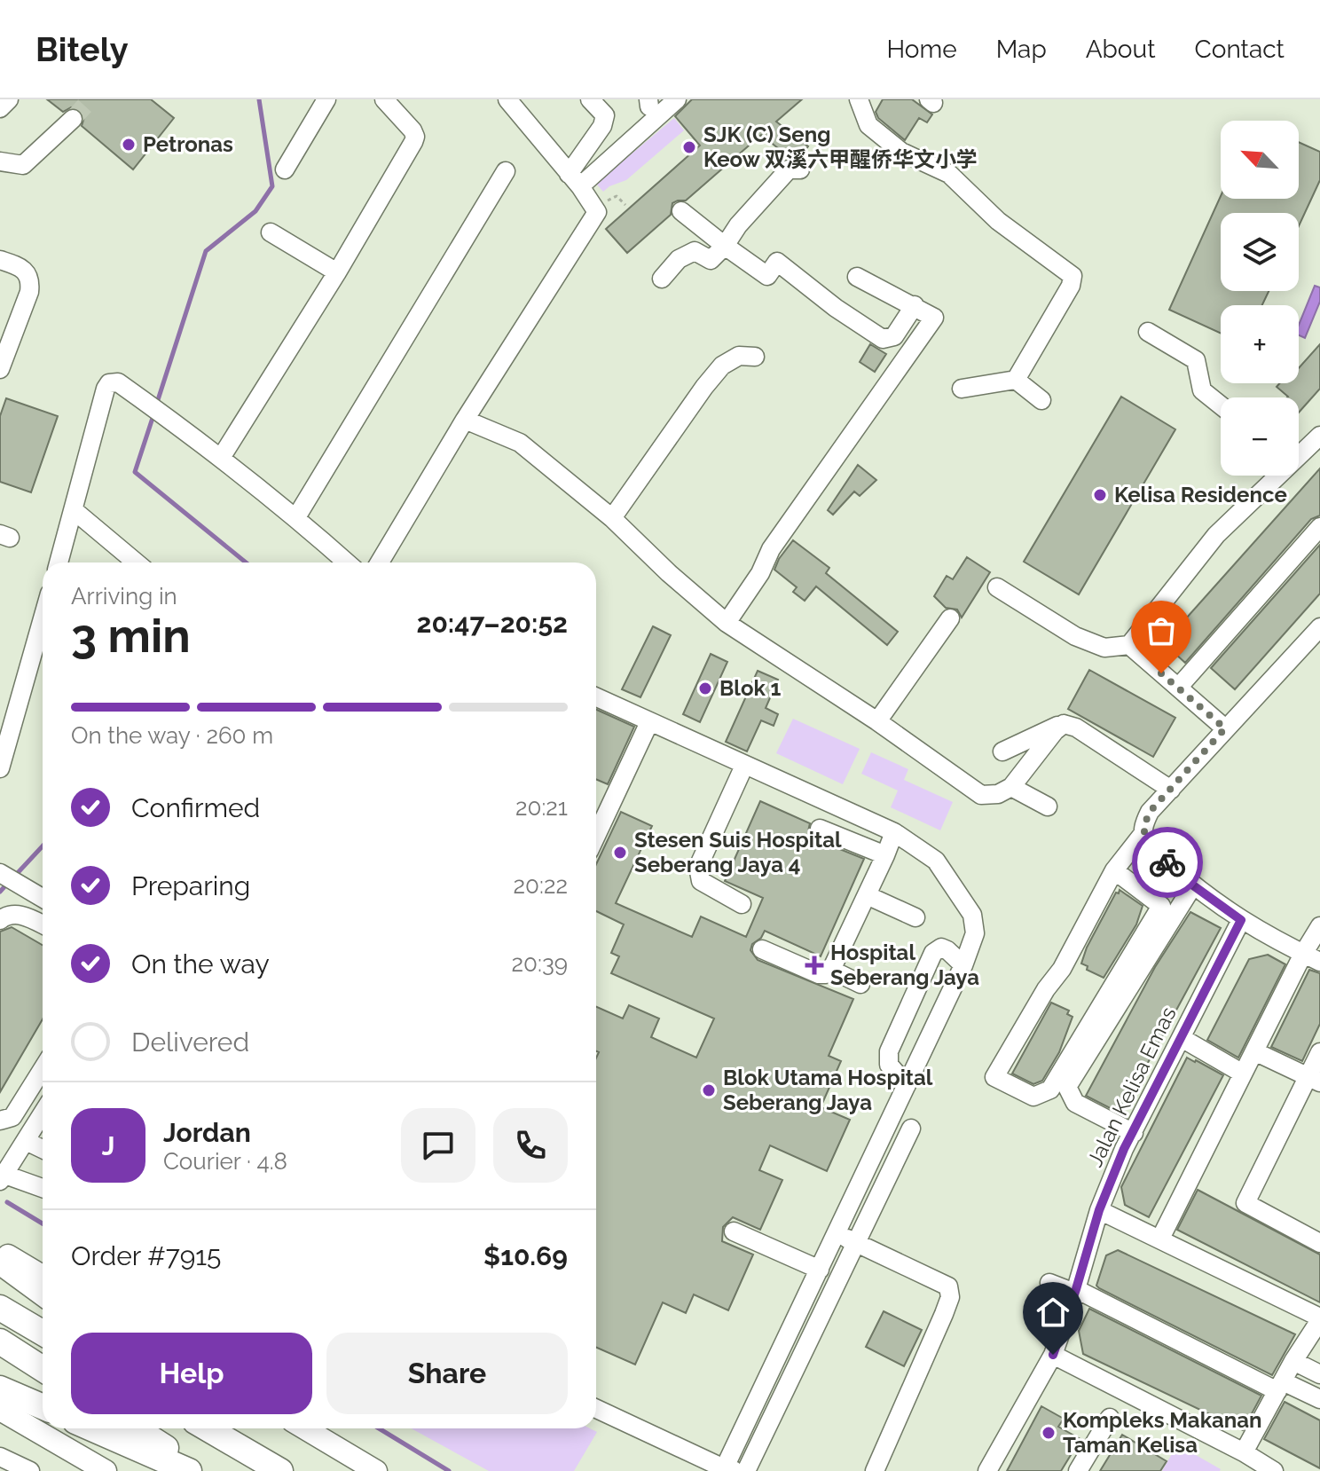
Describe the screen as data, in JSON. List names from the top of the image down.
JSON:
{
  "streets": {
    "street": ["Jalan Kelisa Emas"]
  },
  "places": {
    "other": [
      "Petronas",
      "SJK (C) Seng Keow 双溪六甲醒侨华文小学",
      "Kelisa Residence",
      "Blok 1",
      "Stesen Suis Hospital Seberang Jaya 4",
      "Blok Utama Hospital Seberang Jaya",
      "Kompleks Makanan Taman Kelisa"
    ],
    "health": ["Hospital Seberang Jaya"]
  },
  "north": "top left",
  "page": {
    "header": "Bitely",
    "nav": [
      "Home",
      "Map",
      "About",
      "Contact"
    ],
    "map_buttons": ["+", "−"],
    "heading": ["3 min", "Arriving in", "20:47–20:52"],
    "panel": [
      "Jordan",
      "Courier · 4.8",
      "Order #7915",
      "$10.69"
    ],
    "bar": "On the way · 260 m",
    "list": [
      ["Confirmed", "20:21"],
      ["Preparing", "20:22"],
      ["On the way", "20:39"],
      "Delivered"
    ],
    "round": "J",
    "buttons": ["Help", "Share"]
  }
}
